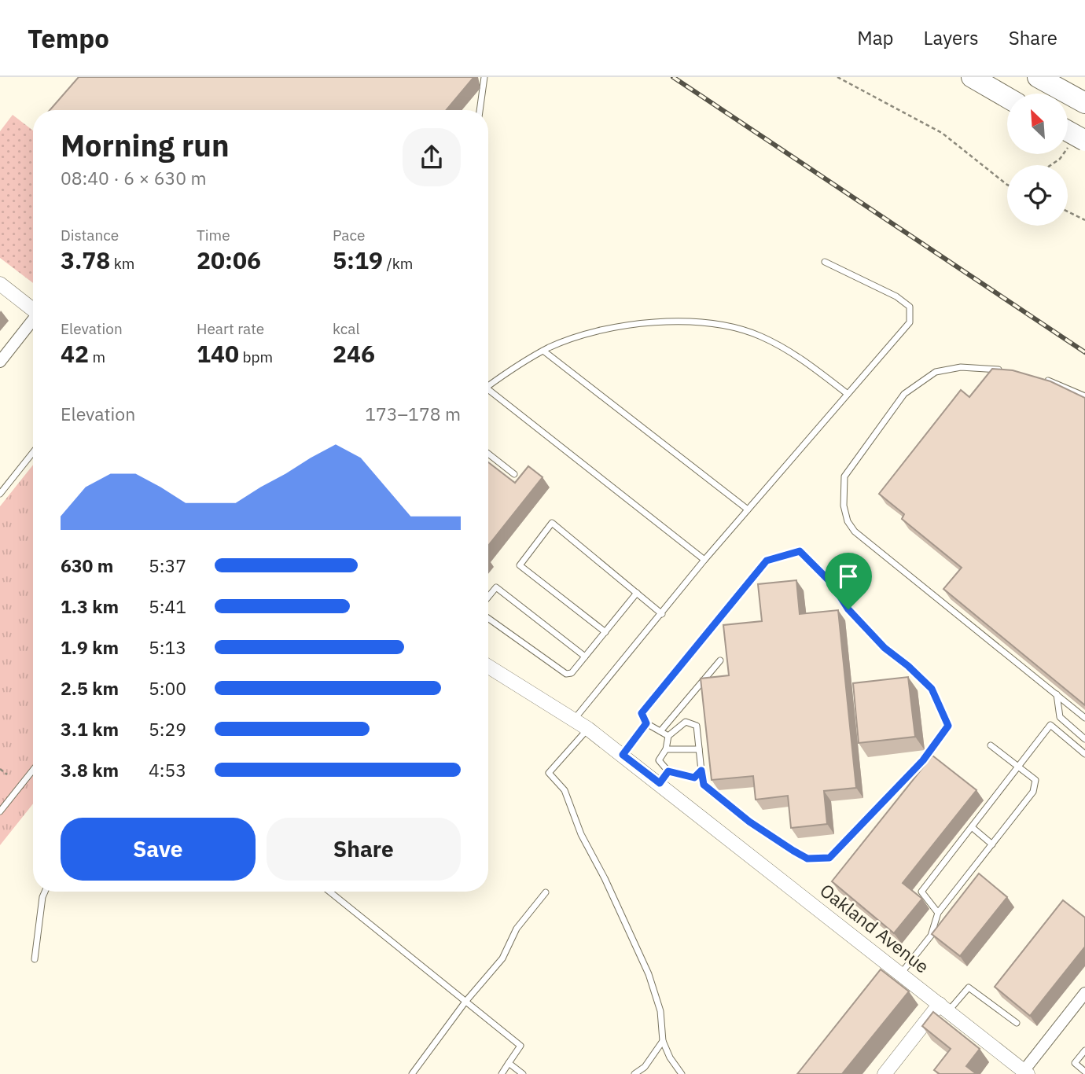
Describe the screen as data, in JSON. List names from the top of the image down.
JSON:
{
  "streets": {
    "street": ["Oakland Avenue"]
  },
  "north": "top left",
  "page": {
    "header": "Tempo",
    "nav": ["Map", "Layers", "Share"],
    "heading": ["Morning run", "08:40 · 6 × 630 m"],
    "stats": [
      ["Distance", "3.78 km"],
      ["Time", "20:06"],
      ["Pace", "5:19 /km"],
      ["Elevation", "42 m"],
      ["Heart rate", "140 bpm"],
      ["kcal", "246"]
    ],
    "chart": ["Elevation", "173–178 m"],
    "list": [
      {
        "name": "630 m",
        "note": "5:37"
      },
      {
        "name": "1.3 km",
        "note": "5:41"
      },
      {
        "name": "1.9 km",
        "note": "5:13"
      },
      {
        "name": "2.5 km",
        "note": "5:00"
      },
      {
        "name": "3.1 km",
        "note": "5:29"
      },
      {
        "name": "3.8 km",
        "note": "4:53"
      }
    ],
    "buttons": ["Save", "Share"]
  }
}
